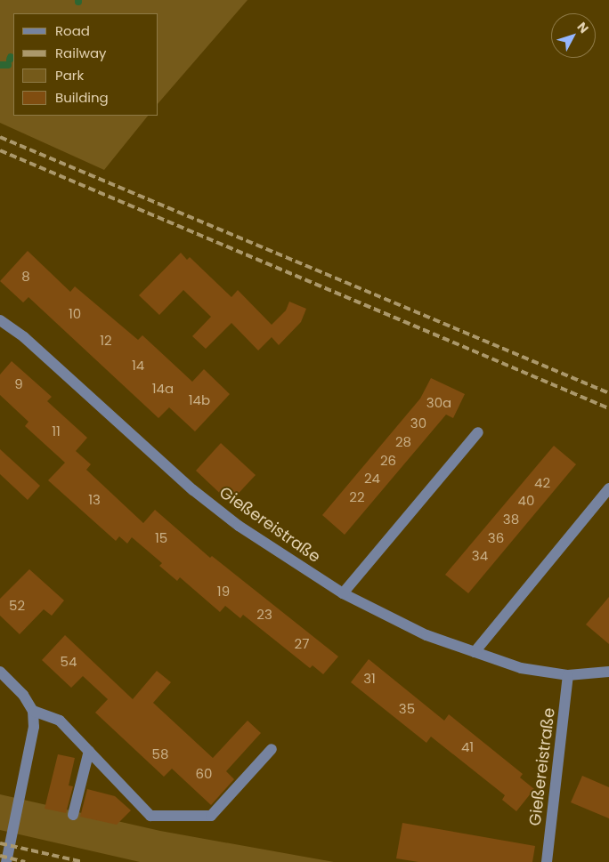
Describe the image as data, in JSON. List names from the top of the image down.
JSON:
{
  "streets": {
    "street": ["Gießereistraße"]
  },
  "house_numbers": [
    "8",
    "10",
    "12",
    "14",
    "9",
    "14a",
    "14b",
    "30a",
    "30",
    "11",
    "28",
    "26",
    "24",
    "42",
    "22",
    "13",
    "40",
    "38",
    "15",
    "36",
    "34",
    "19",
    "52",
    "23",
    "27",
    "54",
    "31",
    "35",
    "41",
    "58",
    "60"
  ],
  "legend": [
    "Road",
    "Railway",
    "Park",
    "Building"
  ],
  "north": "top right"
}
